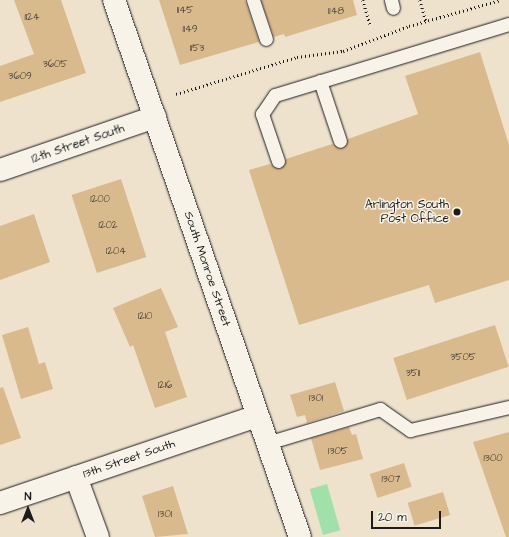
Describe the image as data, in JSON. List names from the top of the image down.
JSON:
{
  "streets": {
    "street": ["12th Street South", "South Monroe Street", "13th Street South"]
  },
  "crossings": [
    ["12th Street South", "South Monroe Street"],
    ["South Monroe Street", "13th Street South"]
  ],
  "places": ["Arlington South Post Office"],
  "house_numbers": [
    "1145",
    "1148",
    "1124",
    "1149",
    "1153",
    "3605",
    "3609",
    "1200",
    "1202",
    "1204",
    "1210",
    "3505",
    "3511",
    "1216",
    "1301",
    "1305",
    "1300",
    "1307",
    "1301"
  ],
  "scale_bar": "20 m",
  "north": "top"
}
